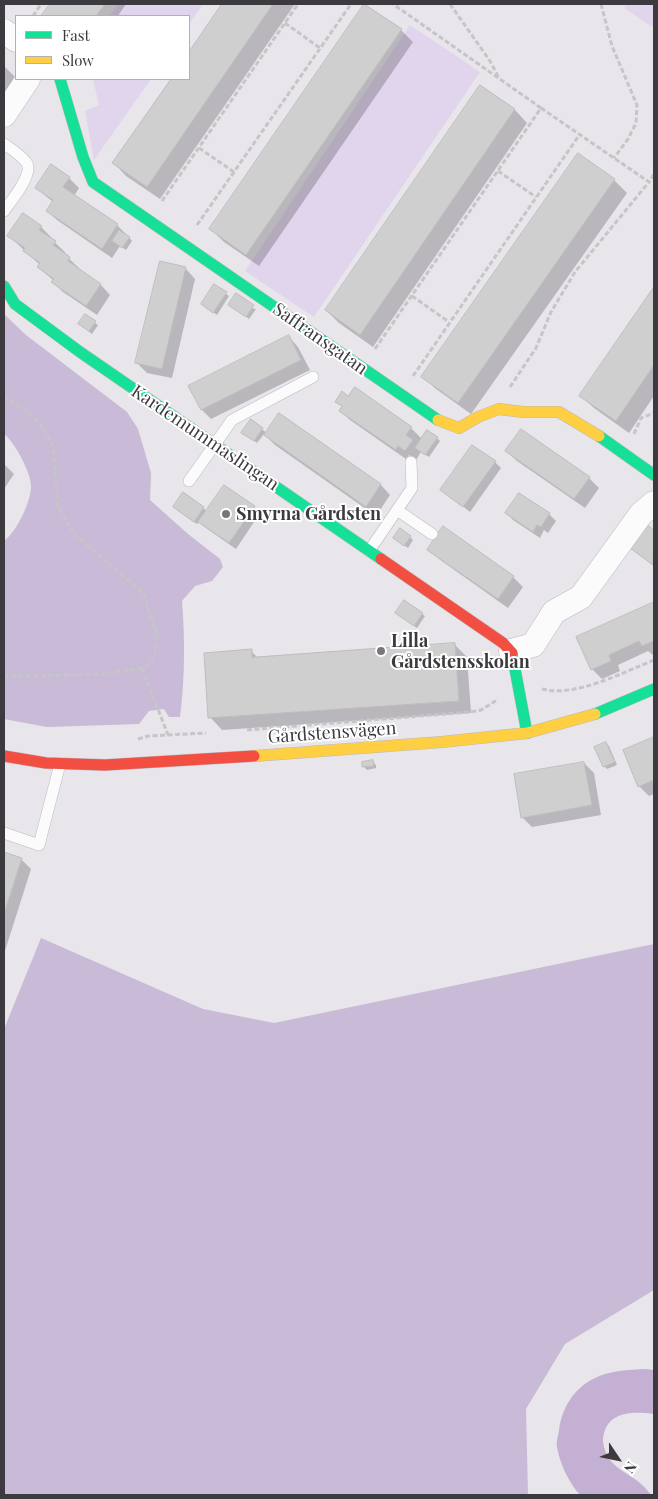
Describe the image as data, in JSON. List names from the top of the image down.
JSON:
{
  "streets": {
    "street": ["Saffransgatan", "Kardemummaslingan", "Gårdstensvägen"]
  },
  "places": ["Smyrna Gårdsten", "Lilla Gårdstensskolan"],
  "legend": ["Fast", "Slow"],
  "north": "bottom right"
}
